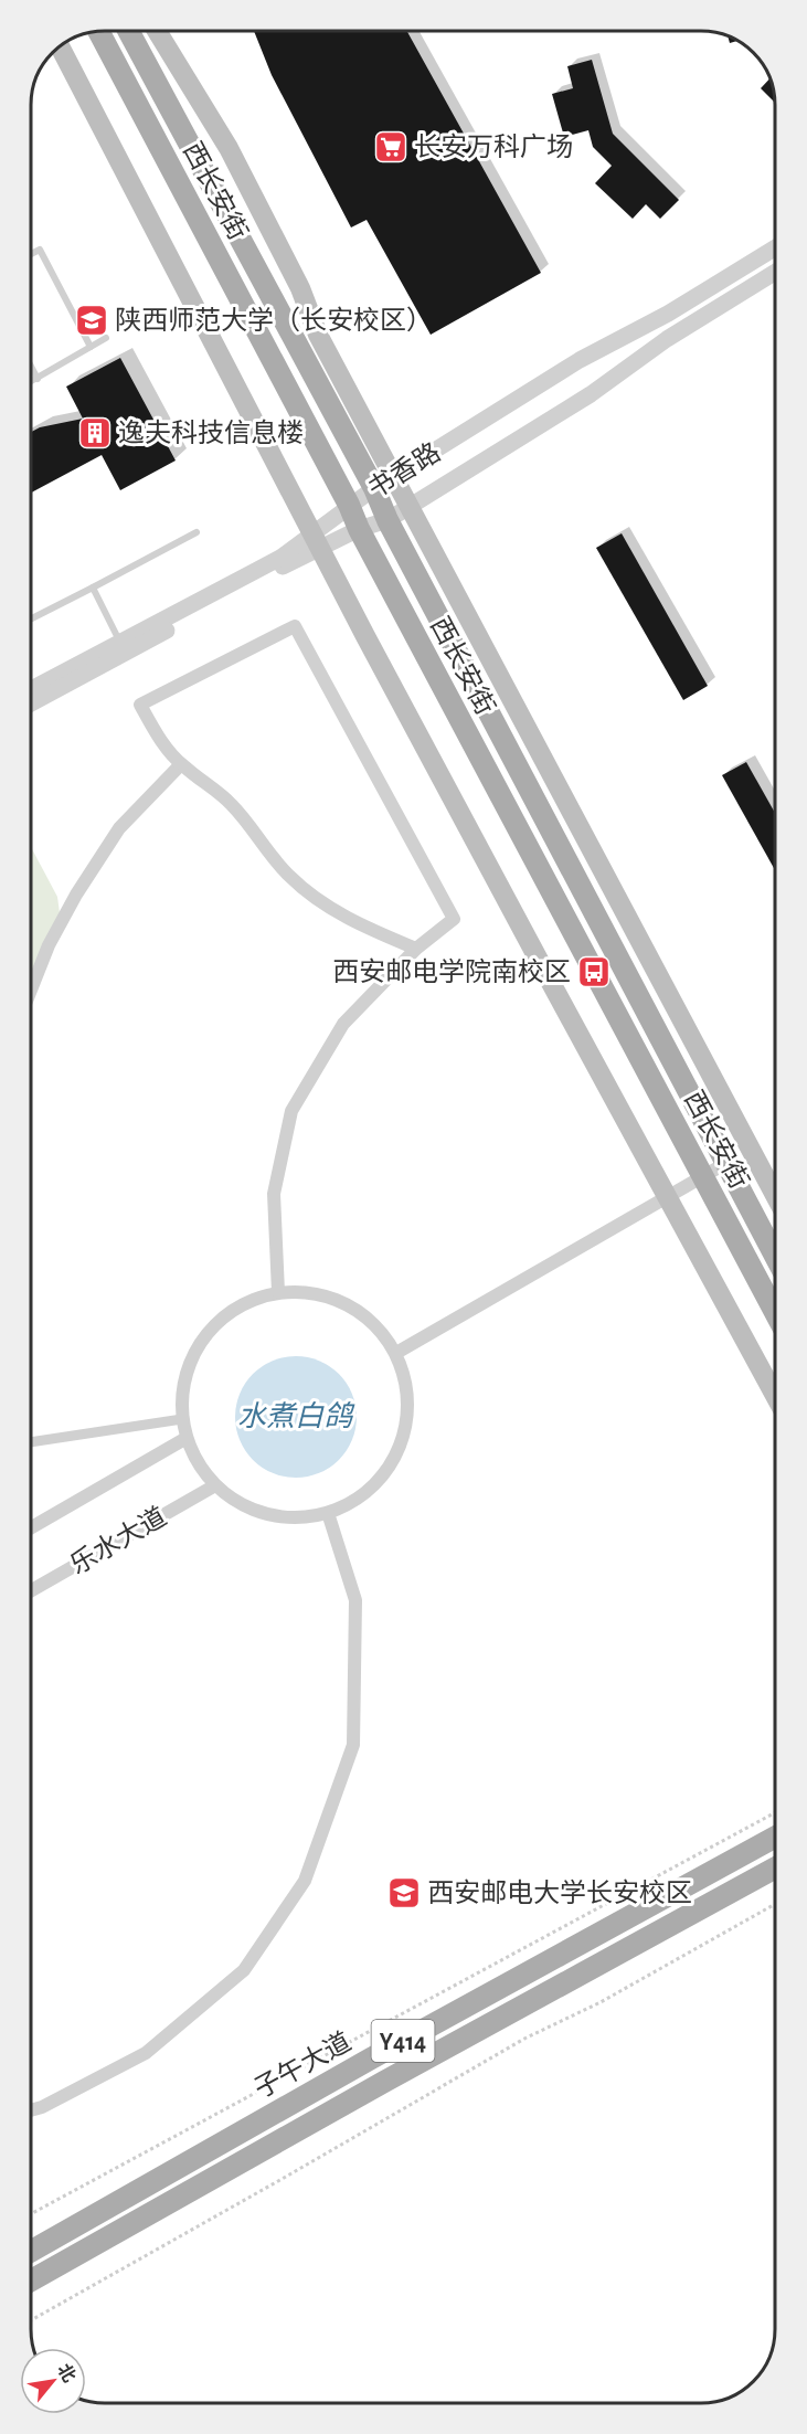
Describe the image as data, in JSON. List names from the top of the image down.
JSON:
{
  "streets": {
    "main road": ["西长安街", "Y414", "子午大道"],
    "street": ["书香路", "乐水大道"]
  },
  "crossings": [
    ["西长安街", "书香路"]
  ],
  "water": ["水煮白鸽"],
  "places": {
    "supermarket": ["长安万科广场"],
    "school or university": ["陕西师范大学（长安校区）", "西安邮电大学长安校区"],
    "building": ["逸夫科技信息楼"],
    "bus stop": ["西安邮电学院南校区"]
  },
  "north": "top right"
}
